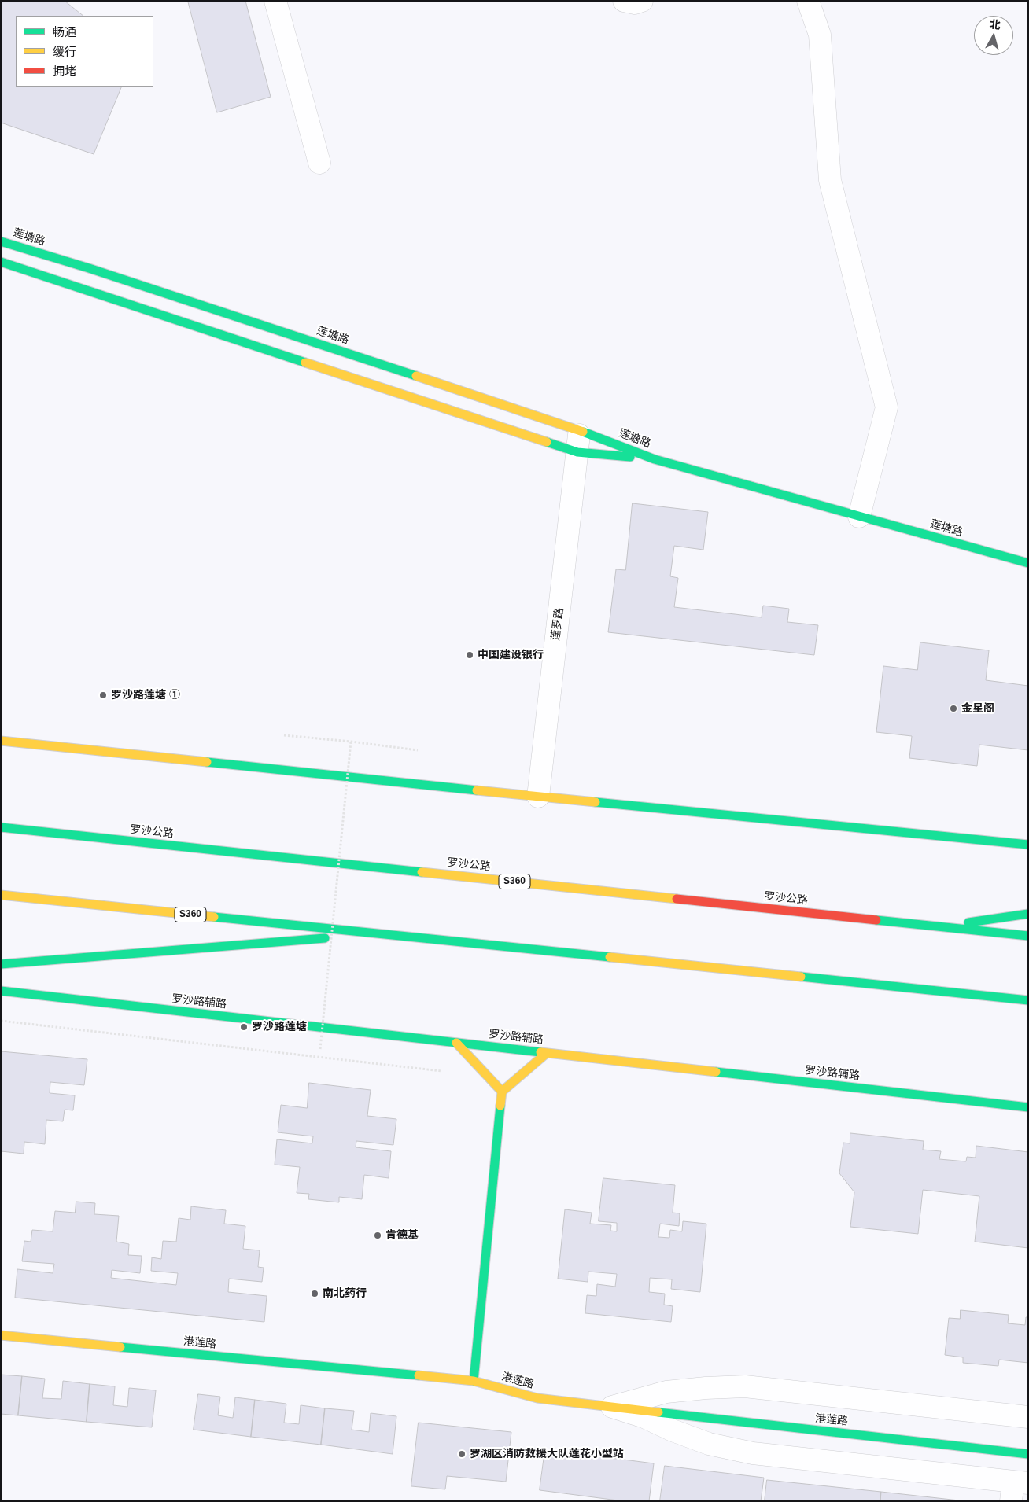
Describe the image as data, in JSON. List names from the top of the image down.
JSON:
{
  "streets": {
    "main road": [
      "莲塘路",
      "罗沙公路",
      "S360",
      "罗沙路辅路",
      "港莲路"
    ],
    "street": ["莲罗路"]
  },
  "crossings": [
    ["莲塘路", "莲罗路"]
  ],
  "places": [
    "中国建设银行",
    "罗沙路莲塘 ①",
    "金星阁",
    "罗沙路莲塘",
    "肯德基",
    "南北药行",
    "罗湖区消防救援大队莲花小型站"
  ],
  "legend": ["畅通", "缓行", "拥堵"],
  "north": "top"
}
